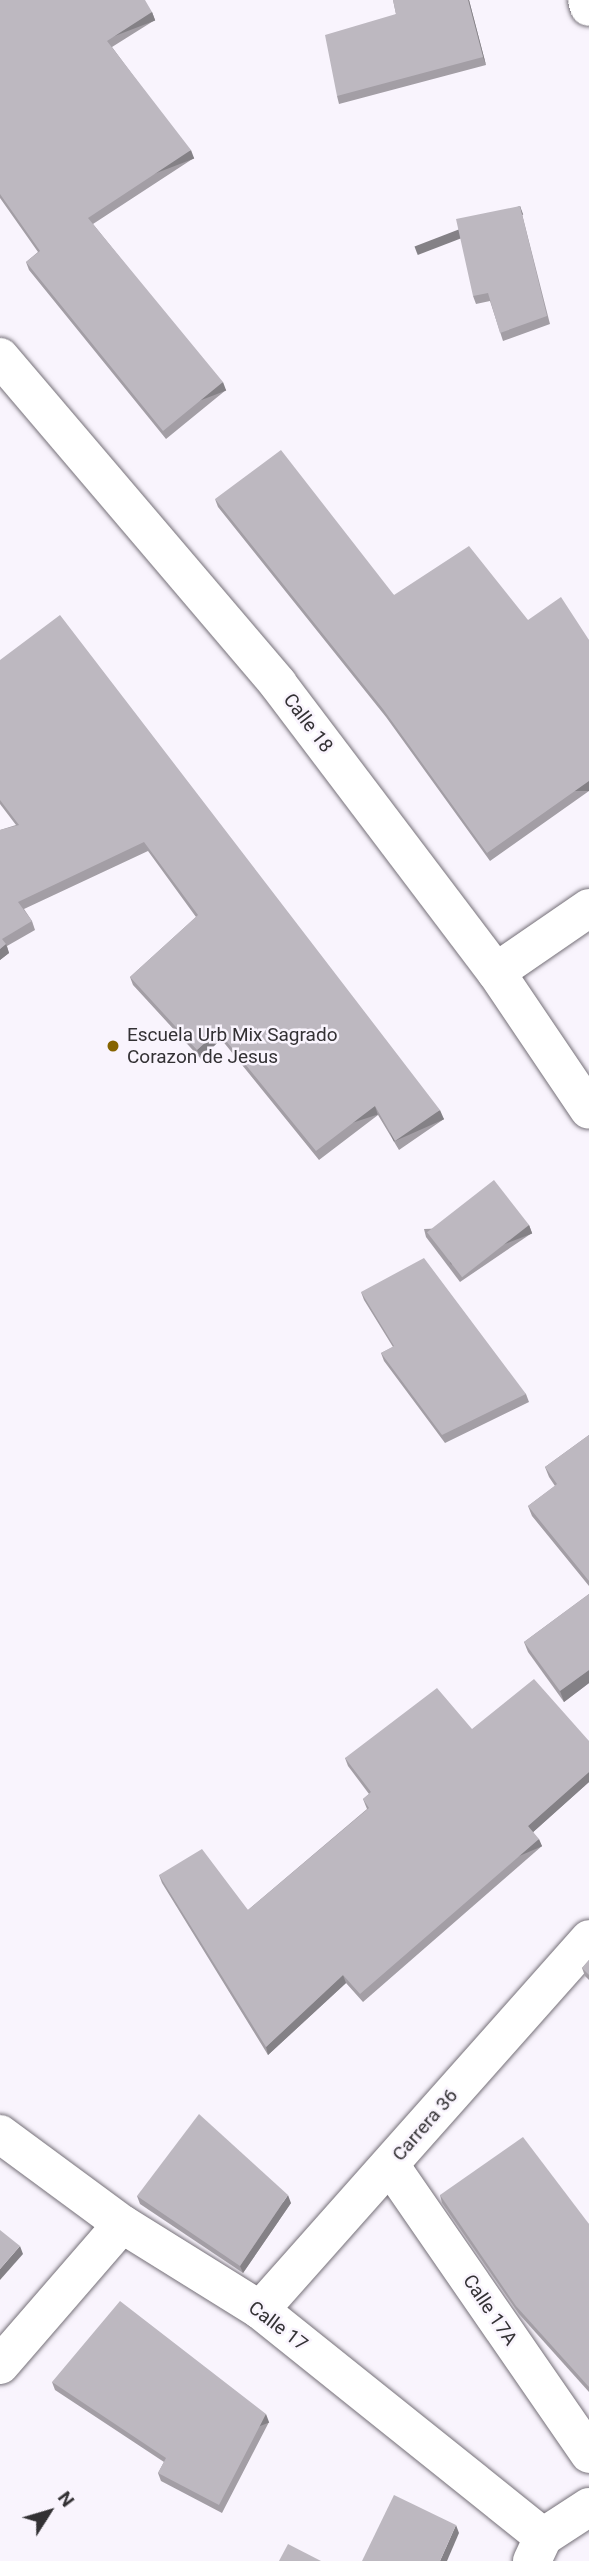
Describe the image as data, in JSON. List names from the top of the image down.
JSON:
{
  "streets": {
    "street": [
      "Calle 18",
      "Carrera 36",
      "Calle 17A",
      "Calle 17"
    ]
  },
  "crossings": [
    ["Carrera 36", "Calle 17A"],
    ["Carrera 36", "Calle 17"]
  ],
  "places": ["Escuela Urb Mix Sagrado Corazon de Jesus"],
  "north": "top right"
}
